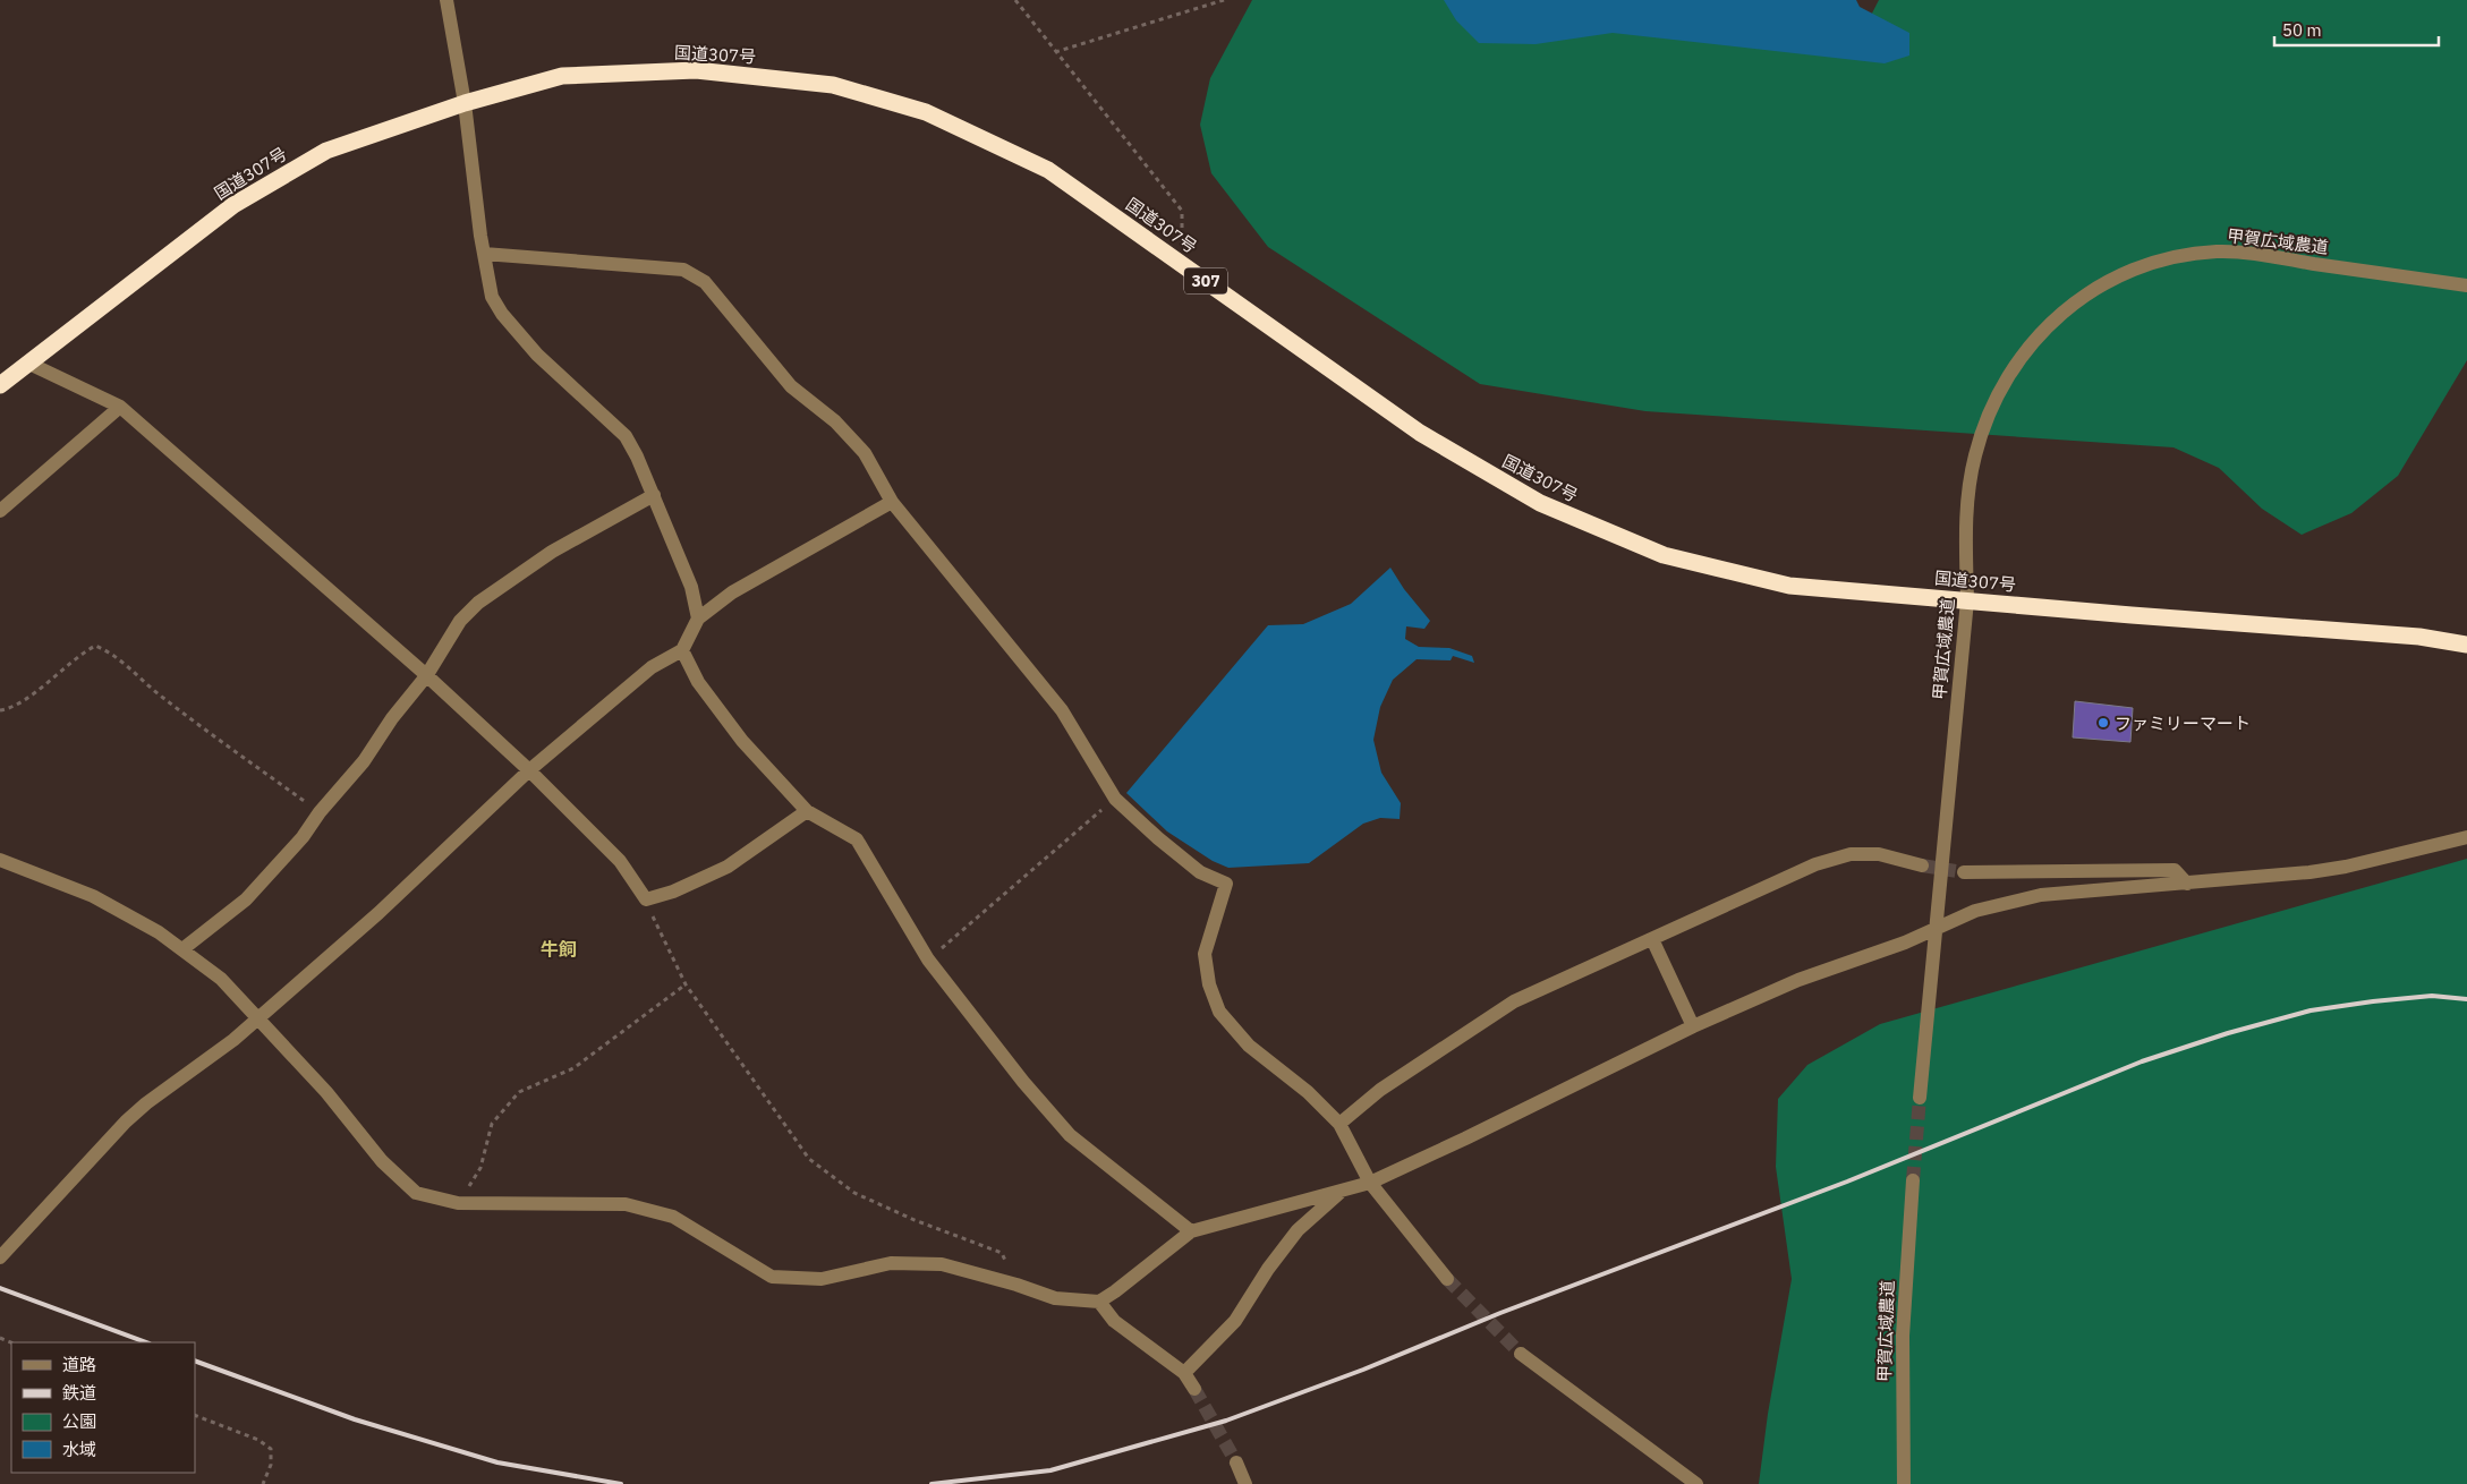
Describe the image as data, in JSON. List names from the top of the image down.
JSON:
{
  "streets": {
    "highway": ["国道307号", "307"],
    "street": ["甲賀広域農道"]
  },
  "crossings": [
    ["国道307号", "甲賀広域農道"]
  ],
  "districts": ["牛飼"],
  "places": ["ファミリーマート"],
  "legend": [
    "道路",
    "鉄道",
    "公園",
    "水域"
  ],
  "scale_bar": "50 m"
}
